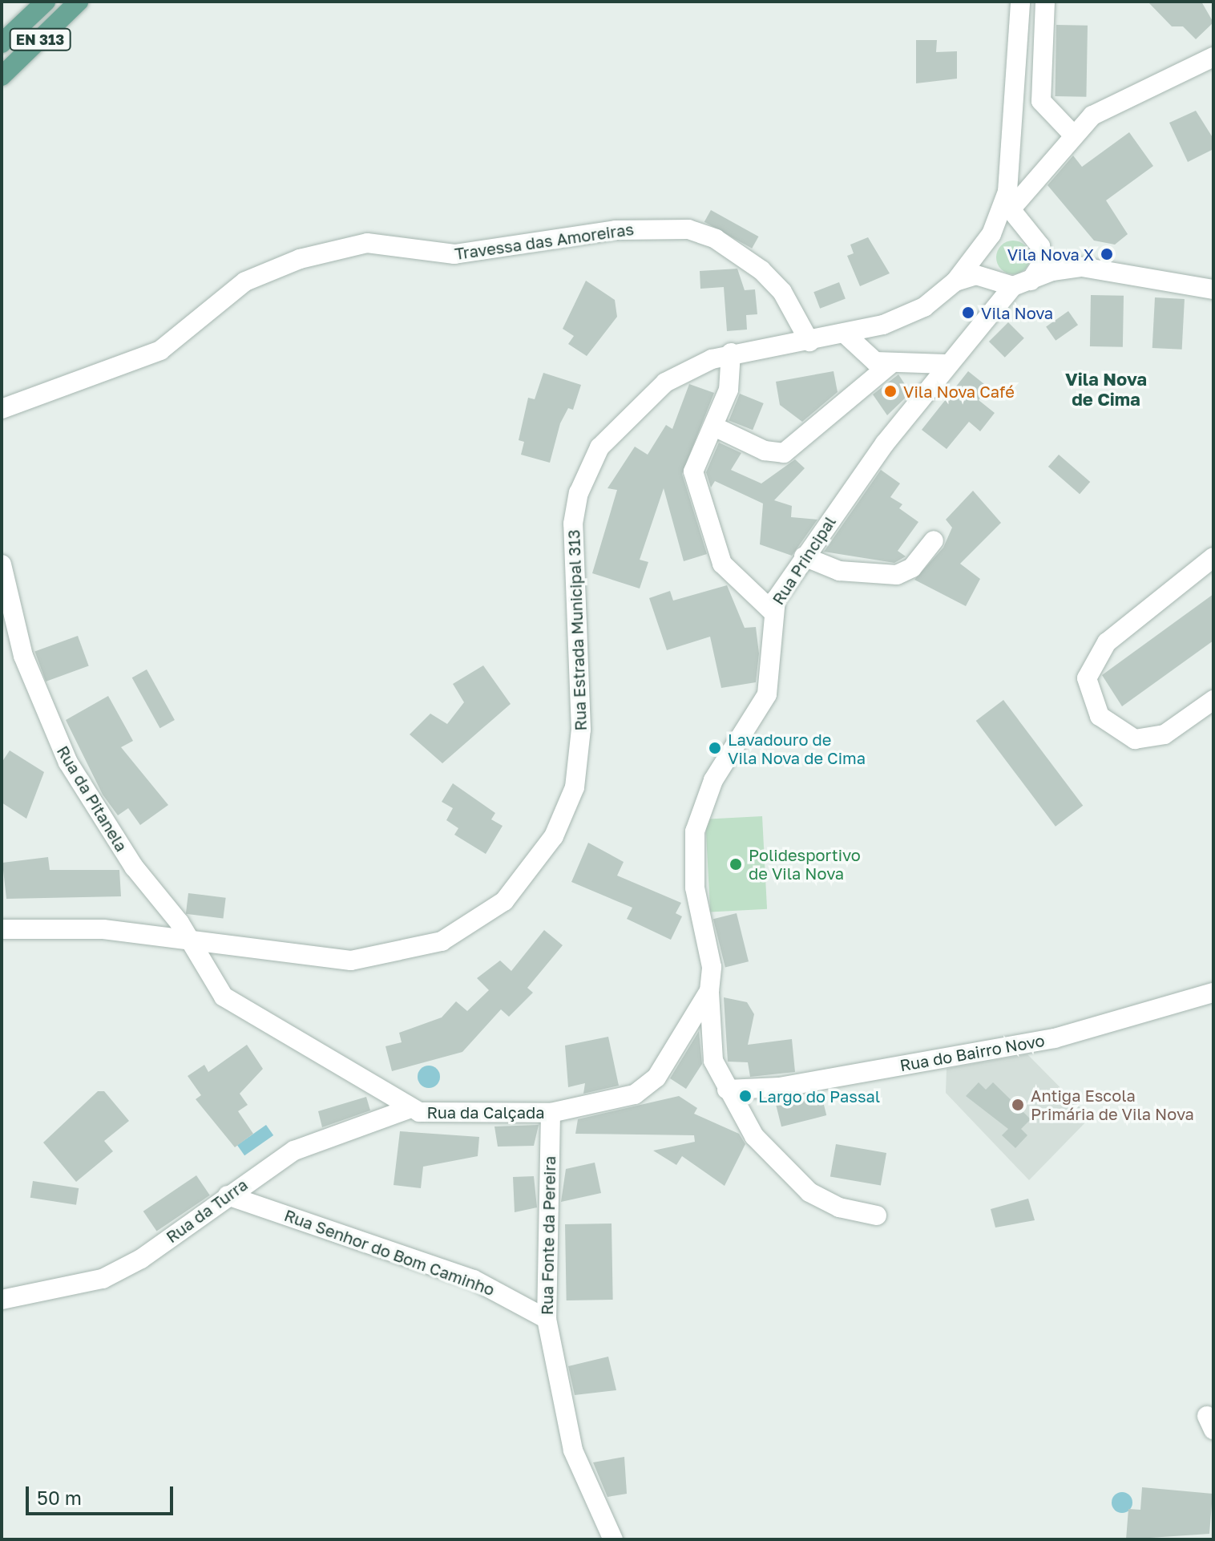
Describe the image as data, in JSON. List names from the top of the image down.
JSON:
{
  "streets": {
    "main road": ["EN 313"],
    "street": [
      "Travessa das Amoreiras",
      "Rua Principal",
      "Rua Estrada Municipal 313",
      "Rua da Pitanela",
      "Rua do Bairro Novo",
      "Rua da Calçada",
      "Rua da Turra",
      "Rua Fonte da Pereira",
      "Rua Senhor do Bom Caminho"
    ]
  },
  "crossings": [
    ["Travessa das Amoreiras", "Rua Estrada Municipal 313"],
    ["Rua Principal", "Rua Estrada Municipal 313"],
    ["Rua Principal", "Rua do Bairro Novo"],
    ["Rua Principal", "Rua da Calçada"],
    ["Rua Estrada Municipal 313", "Rua da Pitanela"],
    ["Rua Estrada Municipal 313", "Rua da Calçada"],
    ["Rua da Pitanela", "Rua da Calçada"],
    ["Rua da Calçada", "Rua da Turra"],
    ["Rua da Calçada", "Rua Fonte da Pereira"],
    ["Rua da Turra", "Rua Senhor do Bom Caminho"],
    ["Rua Fonte da Pereira", "Rua Senhor do Bom Caminho"]
  ],
  "districts": ["Vila Nova de Cima"],
  "places": [
    "Vila Nova X",
    "Vila Nova",
    "Vila Nova Café",
    "Lavadouro de Vila Nova de Cima",
    "Polidesportivo de Vila Nova",
    "Largo do Passal",
    "Antiga Escola Primária de Vila Nova"
  ],
  "scale_bar": "50 m"
}
